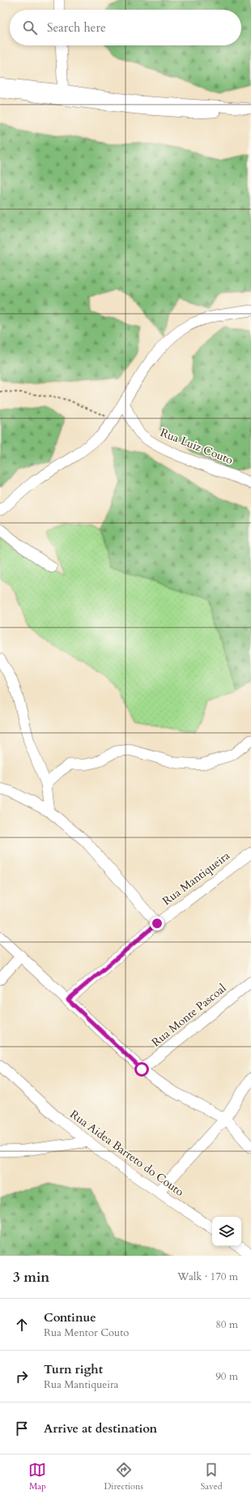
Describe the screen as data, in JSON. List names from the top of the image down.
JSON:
{
  "streets": {
    "street": [
      "Rua Luiz Couto",
      "Rua Mantiqueira",
      "Rua Monte Pascoal",
      "Rua Aidea Barreto do Couto"
    ]
  },
  "page": {
    "search": "Search here",
    "heading": ["3 min", "Walk · 170 m"],
    "list": [
      ["Continue", "Rua Mentor Couto", "80 m"],
      ["Turn right", "Rua Mantiqueira", "90 m"],
      "Arrive at destination"
    ],
    "nav": ["Map", "Directions", "Saved"]
  }
}
